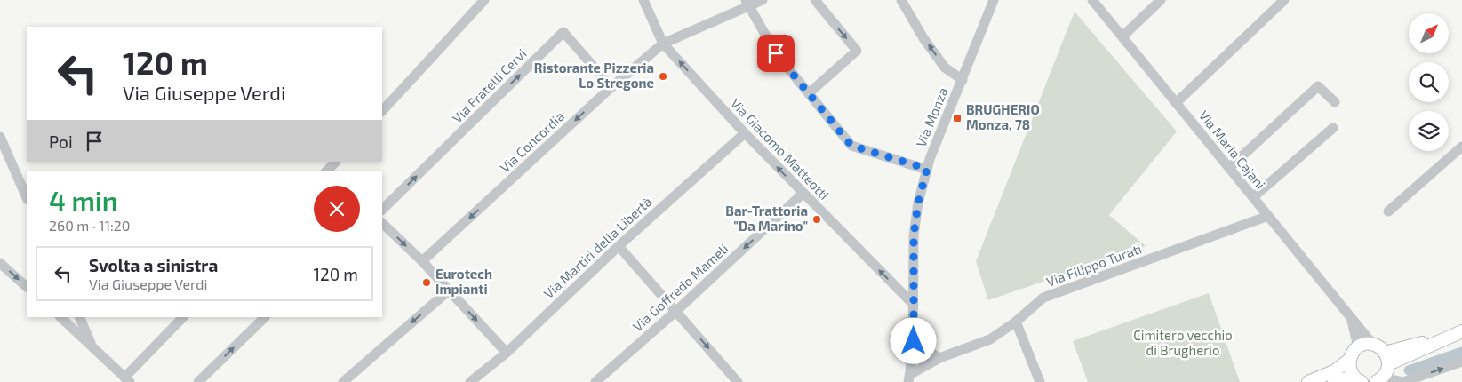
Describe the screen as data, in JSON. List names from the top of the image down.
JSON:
{
  "streets": {
    "street": [
      "Via Fratelli Cervi",
      "Via Monza",
      "Via Concordia",
      "Via Giacomo Matteotti",
      "Via Maria Cajani",
      "Via Martiri della Libertà",
      "Via Filippo Turati",
      "Via Goffredo Mameli"
    ]
  },
  "crossings": [
    ["Via Fratelli Cervi", "Via Concordia"],
    ["Via Monza", "Via Giacomo Matteotti"],
    ["Via Monza", "Via Filippo Turati"],
    ["Via Concordia", "Via Giacomo Matteotti"],
    ["Via Giacomo Matteotti", "Via Martiri della Libertà"],
    ["Via Giacomo Matteotti", "Via Goffredo Mameli"],
    ["Via Maria Cajani", "Via Filippo Turati"]
  ],
  "one_way": ["Via Concordia", "Via Goffredo Mameli"],
  "parks": ["Cimitero vecchio di Brugherio"],
  "places": {
    "other": ["Ristorante Pizzeria Lo Stregone", "Bar-Trattoria \"Da Marino\"", "Eurotech Impianti"],
    "transit": ["BRUGHERIO Monza, 78"]
  },
  "north": "top right",
  "page": {
    "turn": ["120 m", "Via Giuseppe Verdi"],
    "then": "Poi",
    "heading": ["4 min", "260 m · 11:20"],
    "list": [
      {
        "name": "Svolta a sinistra",
        "note": "Via Giuseppe Verdi",
        "value": "120 m"
      }
    ]
  }
}
